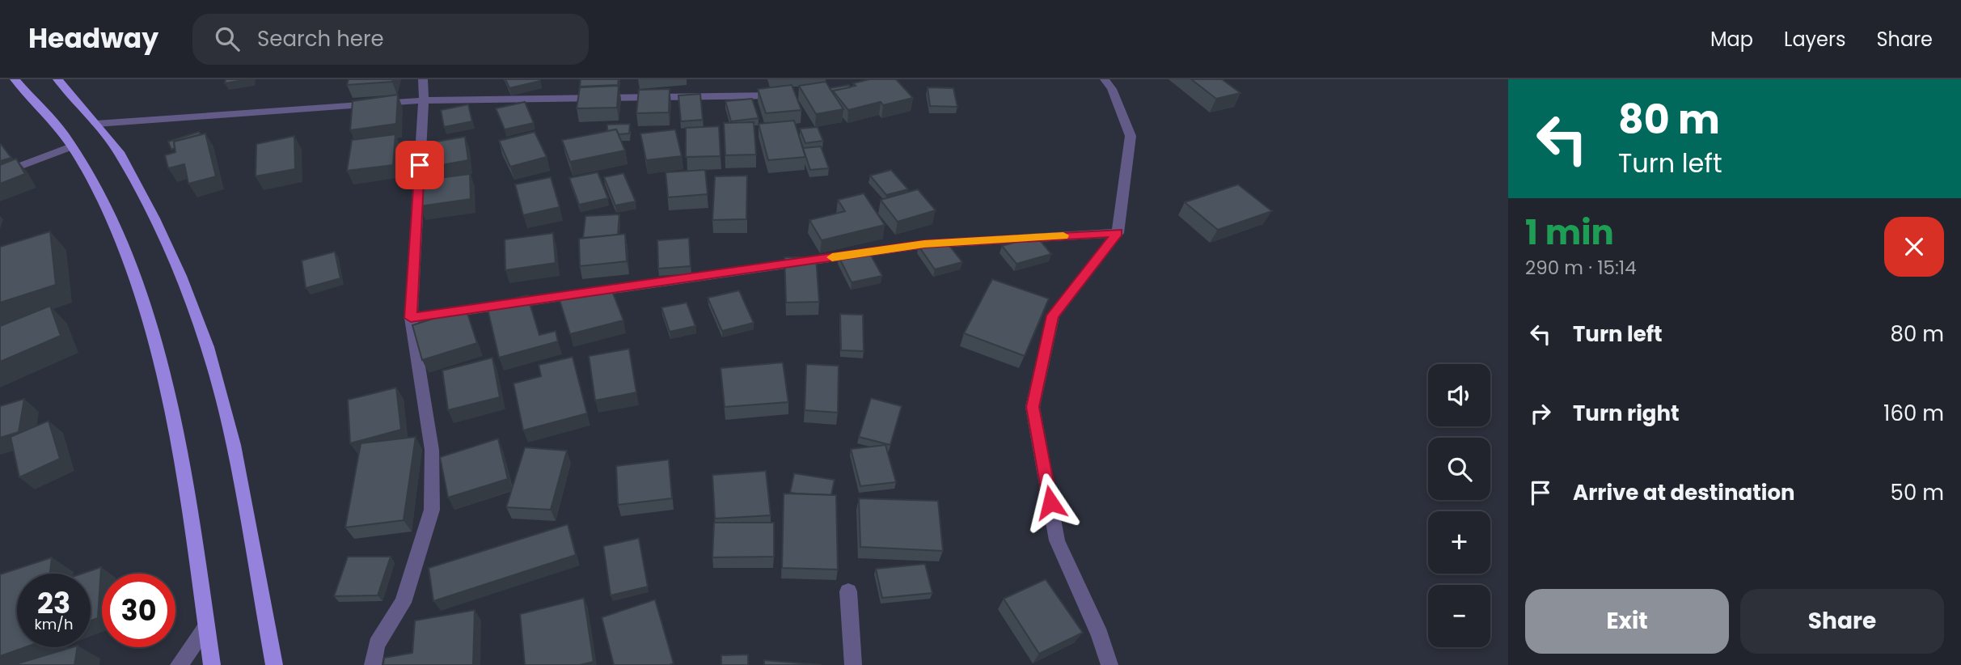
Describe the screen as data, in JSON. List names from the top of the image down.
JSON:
{
  "page": {
    "header": "Headway",
    "search": "Search here",
    "nav": ["Map", "Layers", "Share"],
    "turn": ["80 m", "Turn left"],
    "heading": ["1 min", "290 m · 15:14"],
    "list": [
      {
        "name": "Turn left",
        "value": "80 m"
      },
      {
        "name": "Turn right",
        "value": "160 m"
      },
      {
        "name": "Arrive at destination",
        "value": "50 m"
      }
    ],
    "map_buttons": ["+", "−"],
    "speed": "23 km/h",
    "limit": "30",
    "buttons": ["Exit", "Share"]
  }
}
